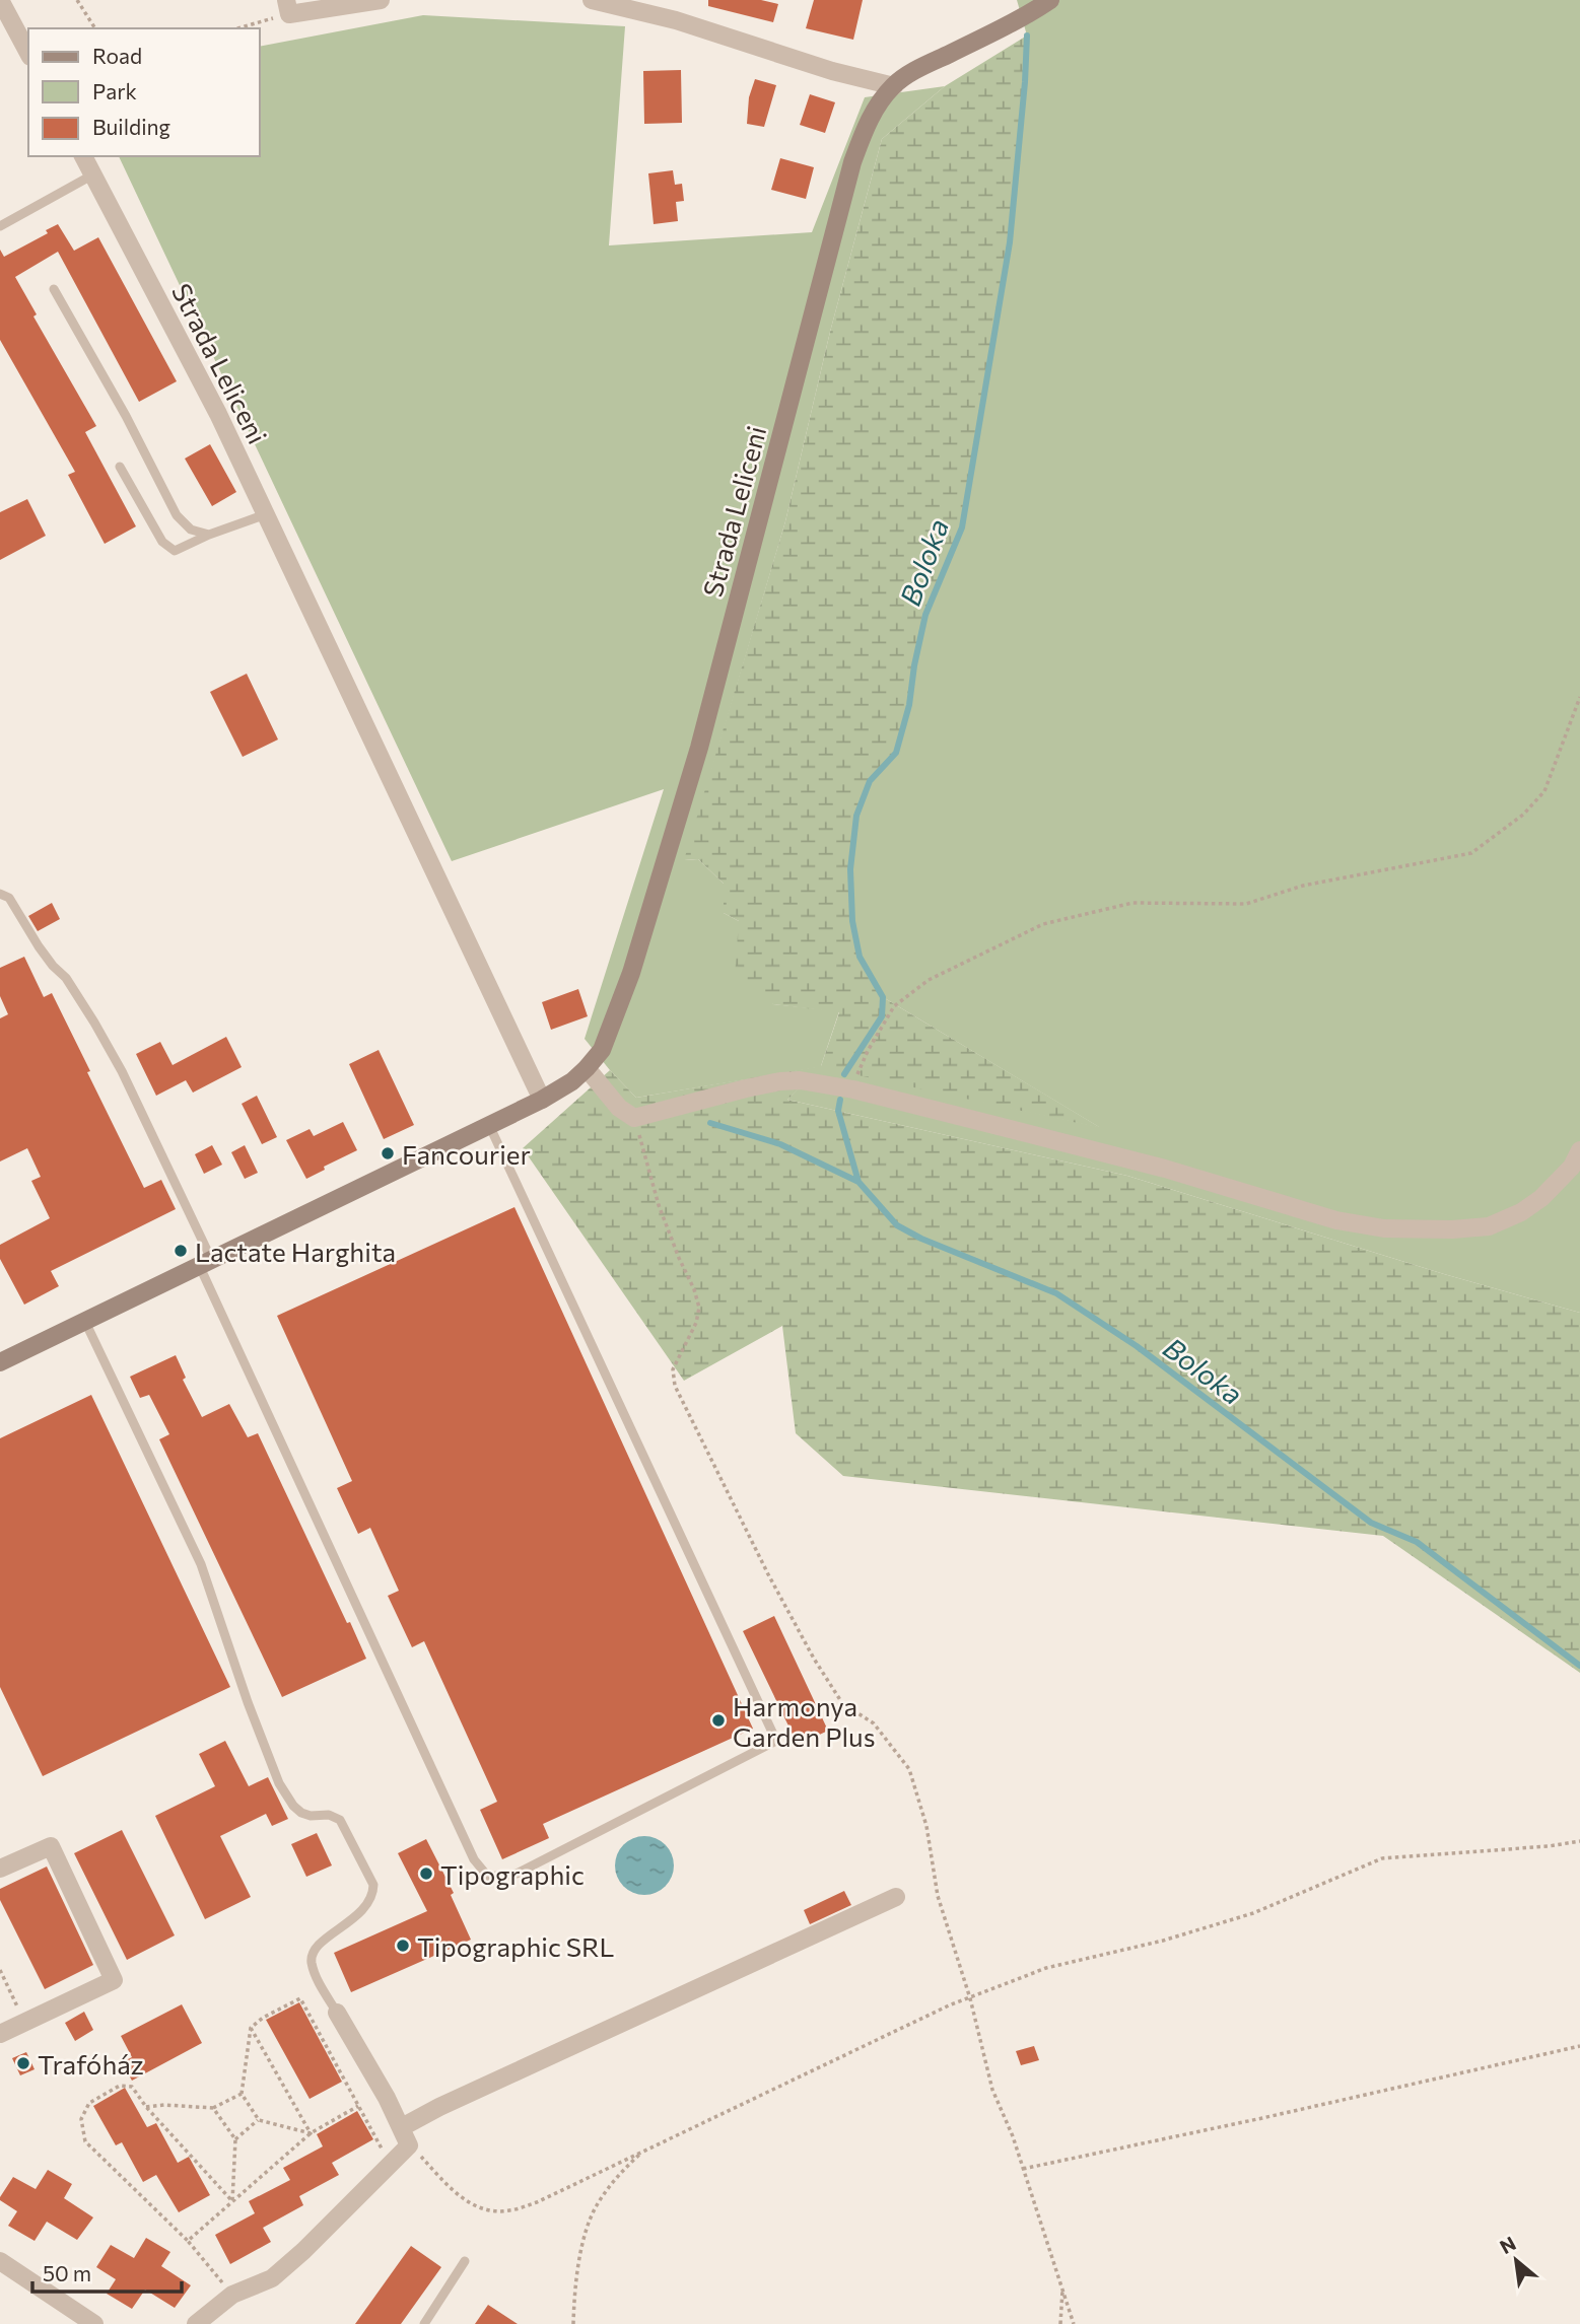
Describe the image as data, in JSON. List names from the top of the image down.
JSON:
{
  "streets": {
    "main road": ["Strada Leliceni"]
  },
  "water": ["Boloka"],
  "places": [
    "Fancourier",
    "Lactate Harghita",
    "Harmonya Garden Plus",
    "Tipographic",
    "Tipographic SRL",
    "Trafóház"
  ],
  "legend": ["Road", "Park", "Building"],
  "scale_bar": "50 m",
  "north": "top left"
}
